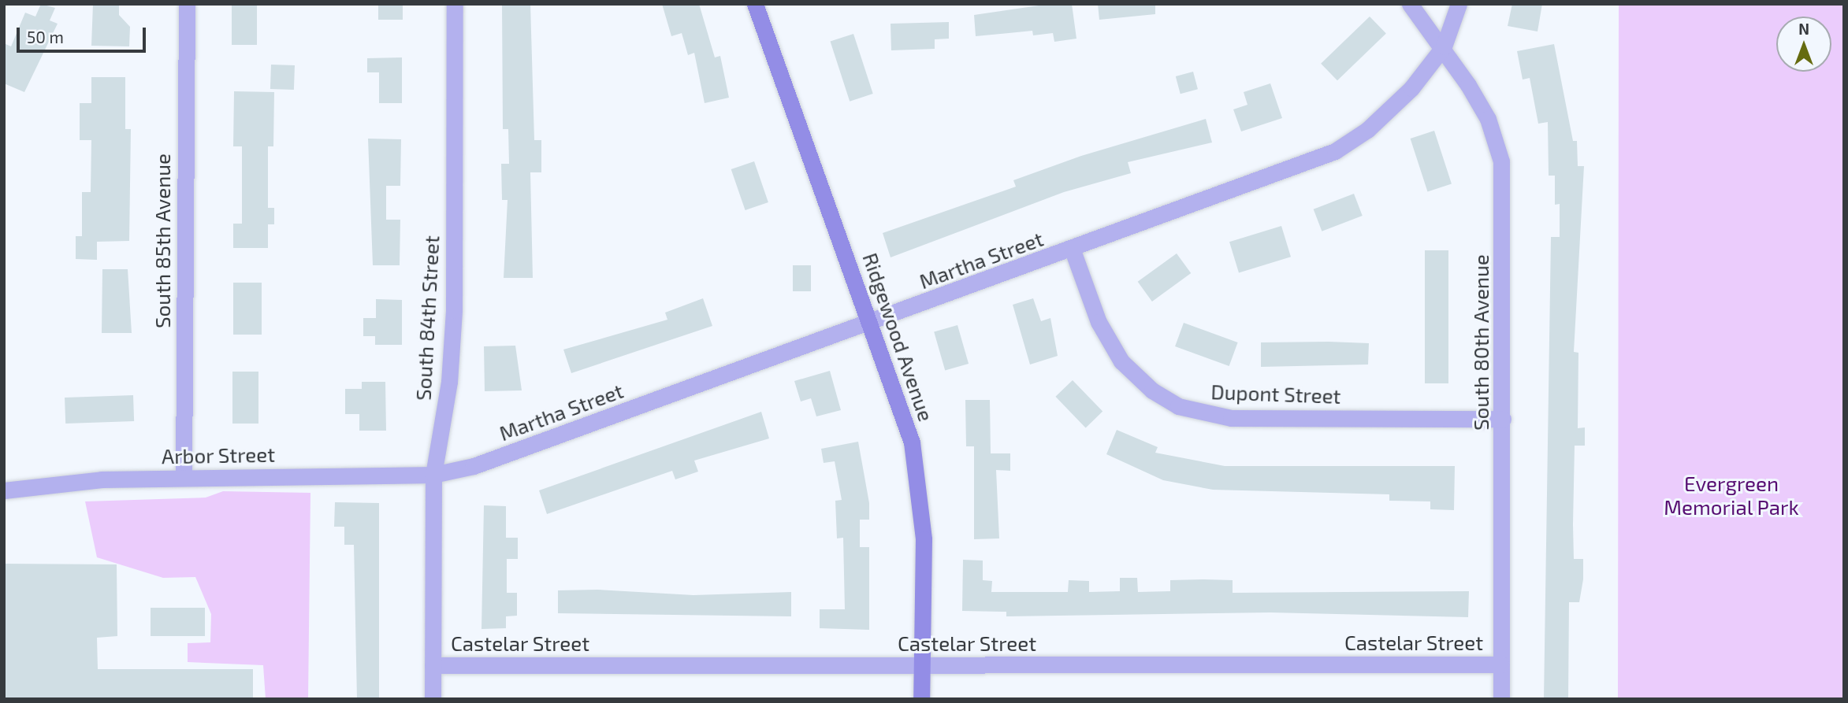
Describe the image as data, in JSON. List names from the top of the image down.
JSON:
{
  "streets": {
    "main road": ["Ridgewood Avenue"],
    "street": [
      "South 85th Avenue",
      "Martha Street",
      "South 84th Street",
      "South 80th Avenue",
      "Dupont Street",
      "Arbor Street",
      "Castelar Street"
    ]
  },
  "crossings": [
    ["South 85th Avenue", "Arbor Street"],
    ["Martha Street", "South 84th Street"],
    ["Martha Street", "Ridgewood Avenue"],
    ["Martha Street", "South 80th Avenue"],
    ["Martha Street", "Dupont Street"],
    ["Martha Street", "Arbor Street"],
    ["South 84th Street", "Arbor Street"],
    ["South 84th Street", "Castelar Street"],
    ["Ridgewood Avenue", "Castelar Street"],
    ["South 80th Avenue", "Dupont Street"],
    ["South 80th Avenue", "Castelar Street"]
  ],
  "parks": ["Evergreen Memorial Park"],
  "scale_bar": "50 m",
  "north": "top"
}
